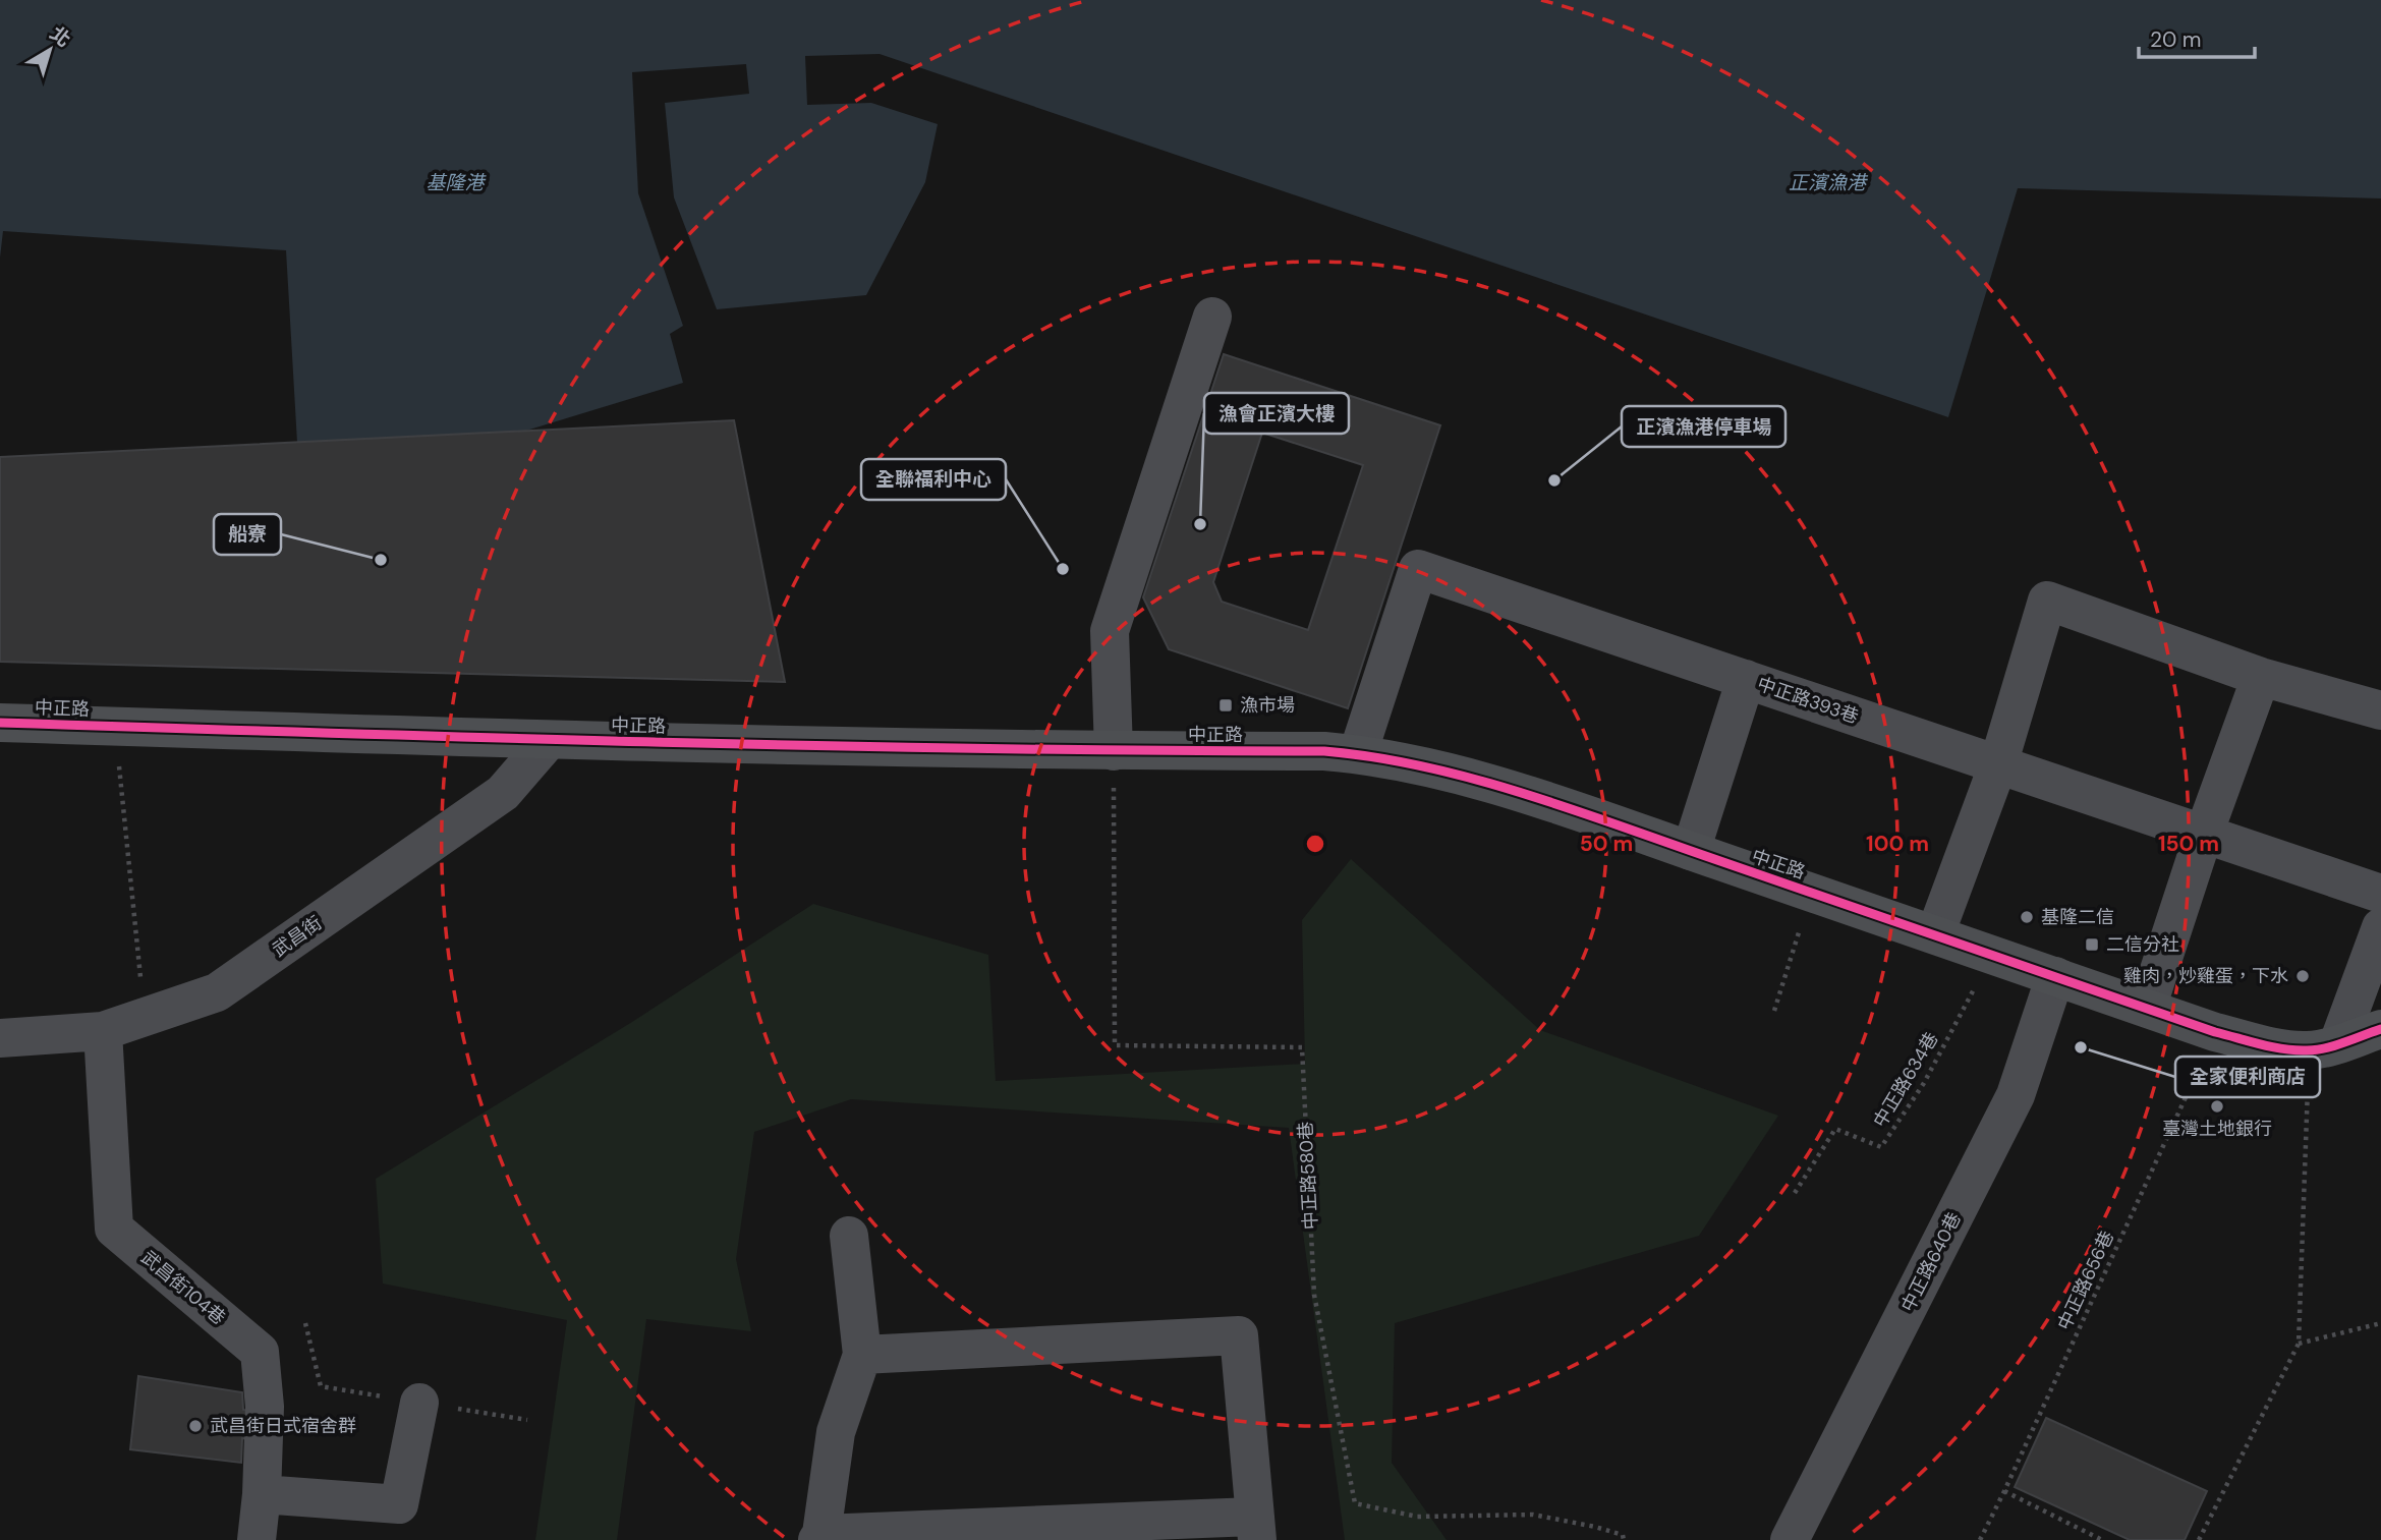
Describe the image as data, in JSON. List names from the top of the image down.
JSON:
{
  "streets": {
    "main road": ["中正路"],
    "lane": [
      "中正路393巷",
      "武昌街",
      "中正路640巷",
      "武昌街104巷"
    ],
    "path": ["中正路634巷", "中正路580巷", "中正路656巷"]
  },
  "crossings": [
    ["中正路393巷", "中正路"],
    ["中正路", "武昌街"],
    ["中正路", "中正路634巷"],
    ["中正路", "中正路580巷"],
    ["中正路", "中正路640巷"],
    ["中正路", "中正路656巷"],
    ["武昌街", "武昌街104巷"]
  ],
  "water": ["基隆港", "正濱漁港"],
  "places": {
    "other": [
      "正濱漁港停車場",
      "漁會正濱大樓",
      "船寮",
      "全聯福利中心",
      "基隆二信",
      "雞肉，炒雞蛋，下水",
      "全家便利商店",
      "臺灣土地銀行",
      "武昌街日式宿舍群"
    ],
    "transit": ["漁市場", "二信分社"]
  },
  "scale_bar": "20 m",
  "north": "top right",
  "rings": ["50 m", "100 m", "150 m"]
}
